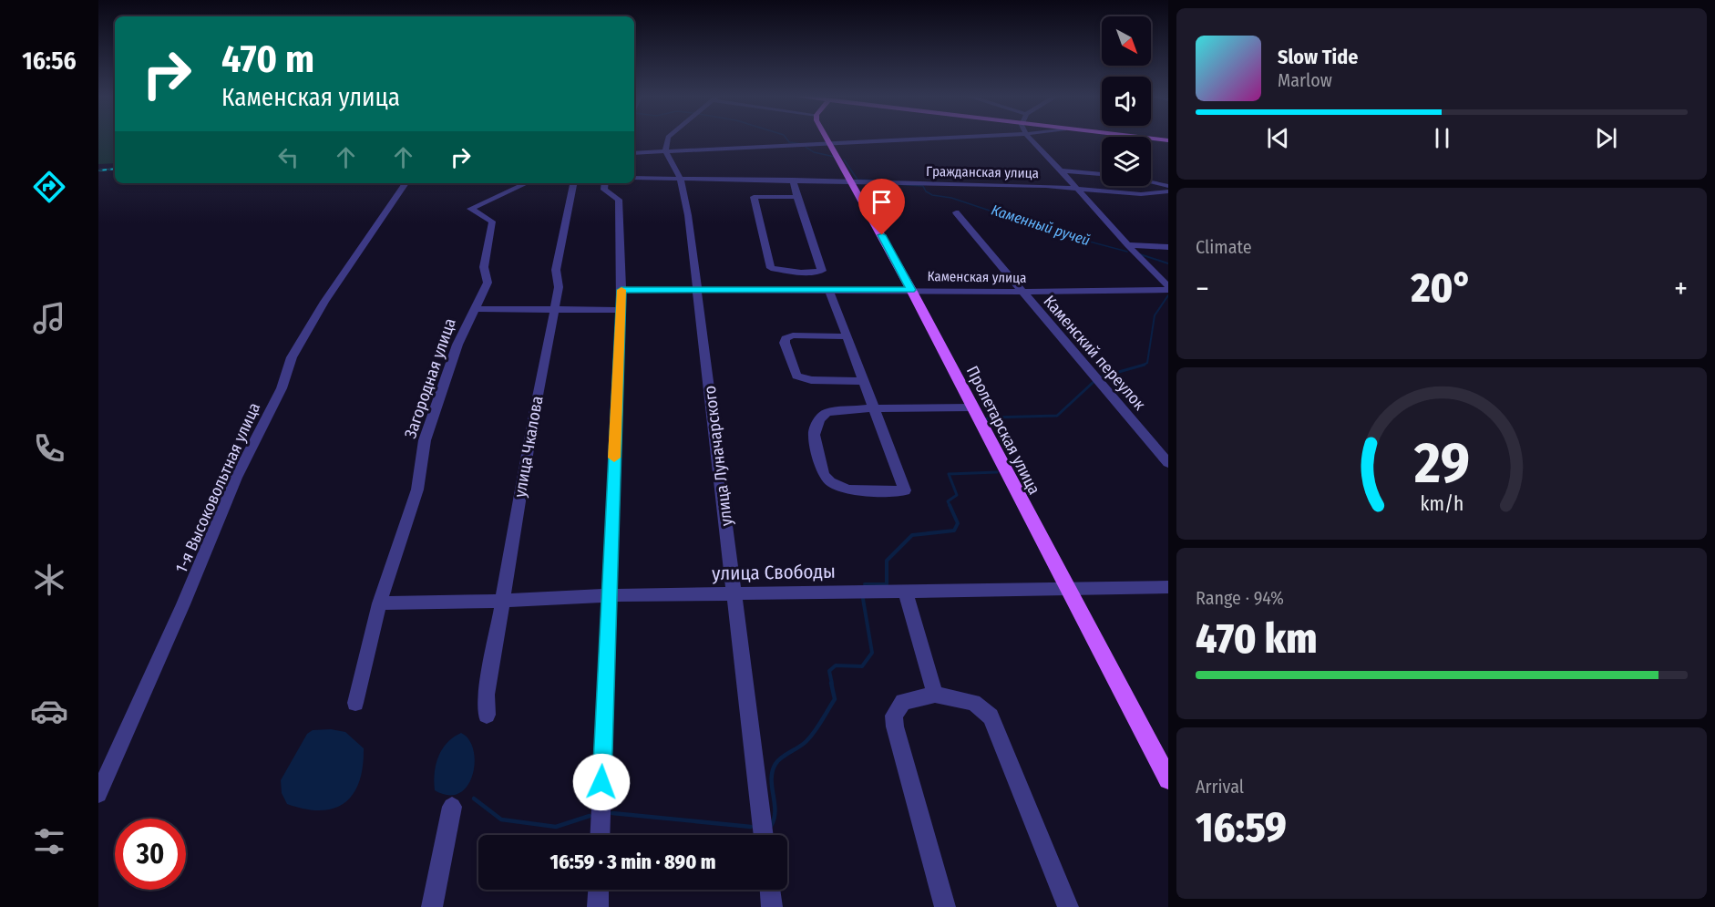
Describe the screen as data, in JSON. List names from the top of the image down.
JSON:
{
  "streets": {
    "main road": ["Пролетарская улица"],
    "street": [
      "Гражданская улица",
      "Каменская улица",
      "Каменский переулок",
      "Загородная улица",
      "улица Чкалова",
      "улица Луначарского",
      "1-я Высоковольтная улица",
      "улица Свободы"
    ]
  },
  "crossings": [
    ["Гражданская улица", "Пролетарская улица"],
    ["Гражданская улица", "улица Луначарского"],
    ["Каменская улица", "Каменский переулок"],
    ["Каменская улица", "Пролетарская улица"],
    ["Каменская улица", "улица Луначарского"],
    ["Загородная улица", "улица Свободы"],
    ["Пролетарская улица", "улица Свободы"],
    ["улица Чкалова", "улица Свободы"],
    ["улица Луначарского", "улица Свободы"]
  ],
  "water": ["Каменный ручей"],
  "north": "bottom right",
  "page": {
    "tabs": "16:56",
    "turn": ["470 m", "Каменская улица"],
    "song": ["Slow Tide", "Marlow"],
    "tile": [
      "Climate",
      ["Range · 94%", "470 km"],
      ["Arrival", "16:59"]
    ],
    "heat": ["−", "20°", "+"],
    "limit": "30",
    "trip": "16:59 · 3 min · 890 m",
    "gauge": ["29", "km/h"]
  }
}
